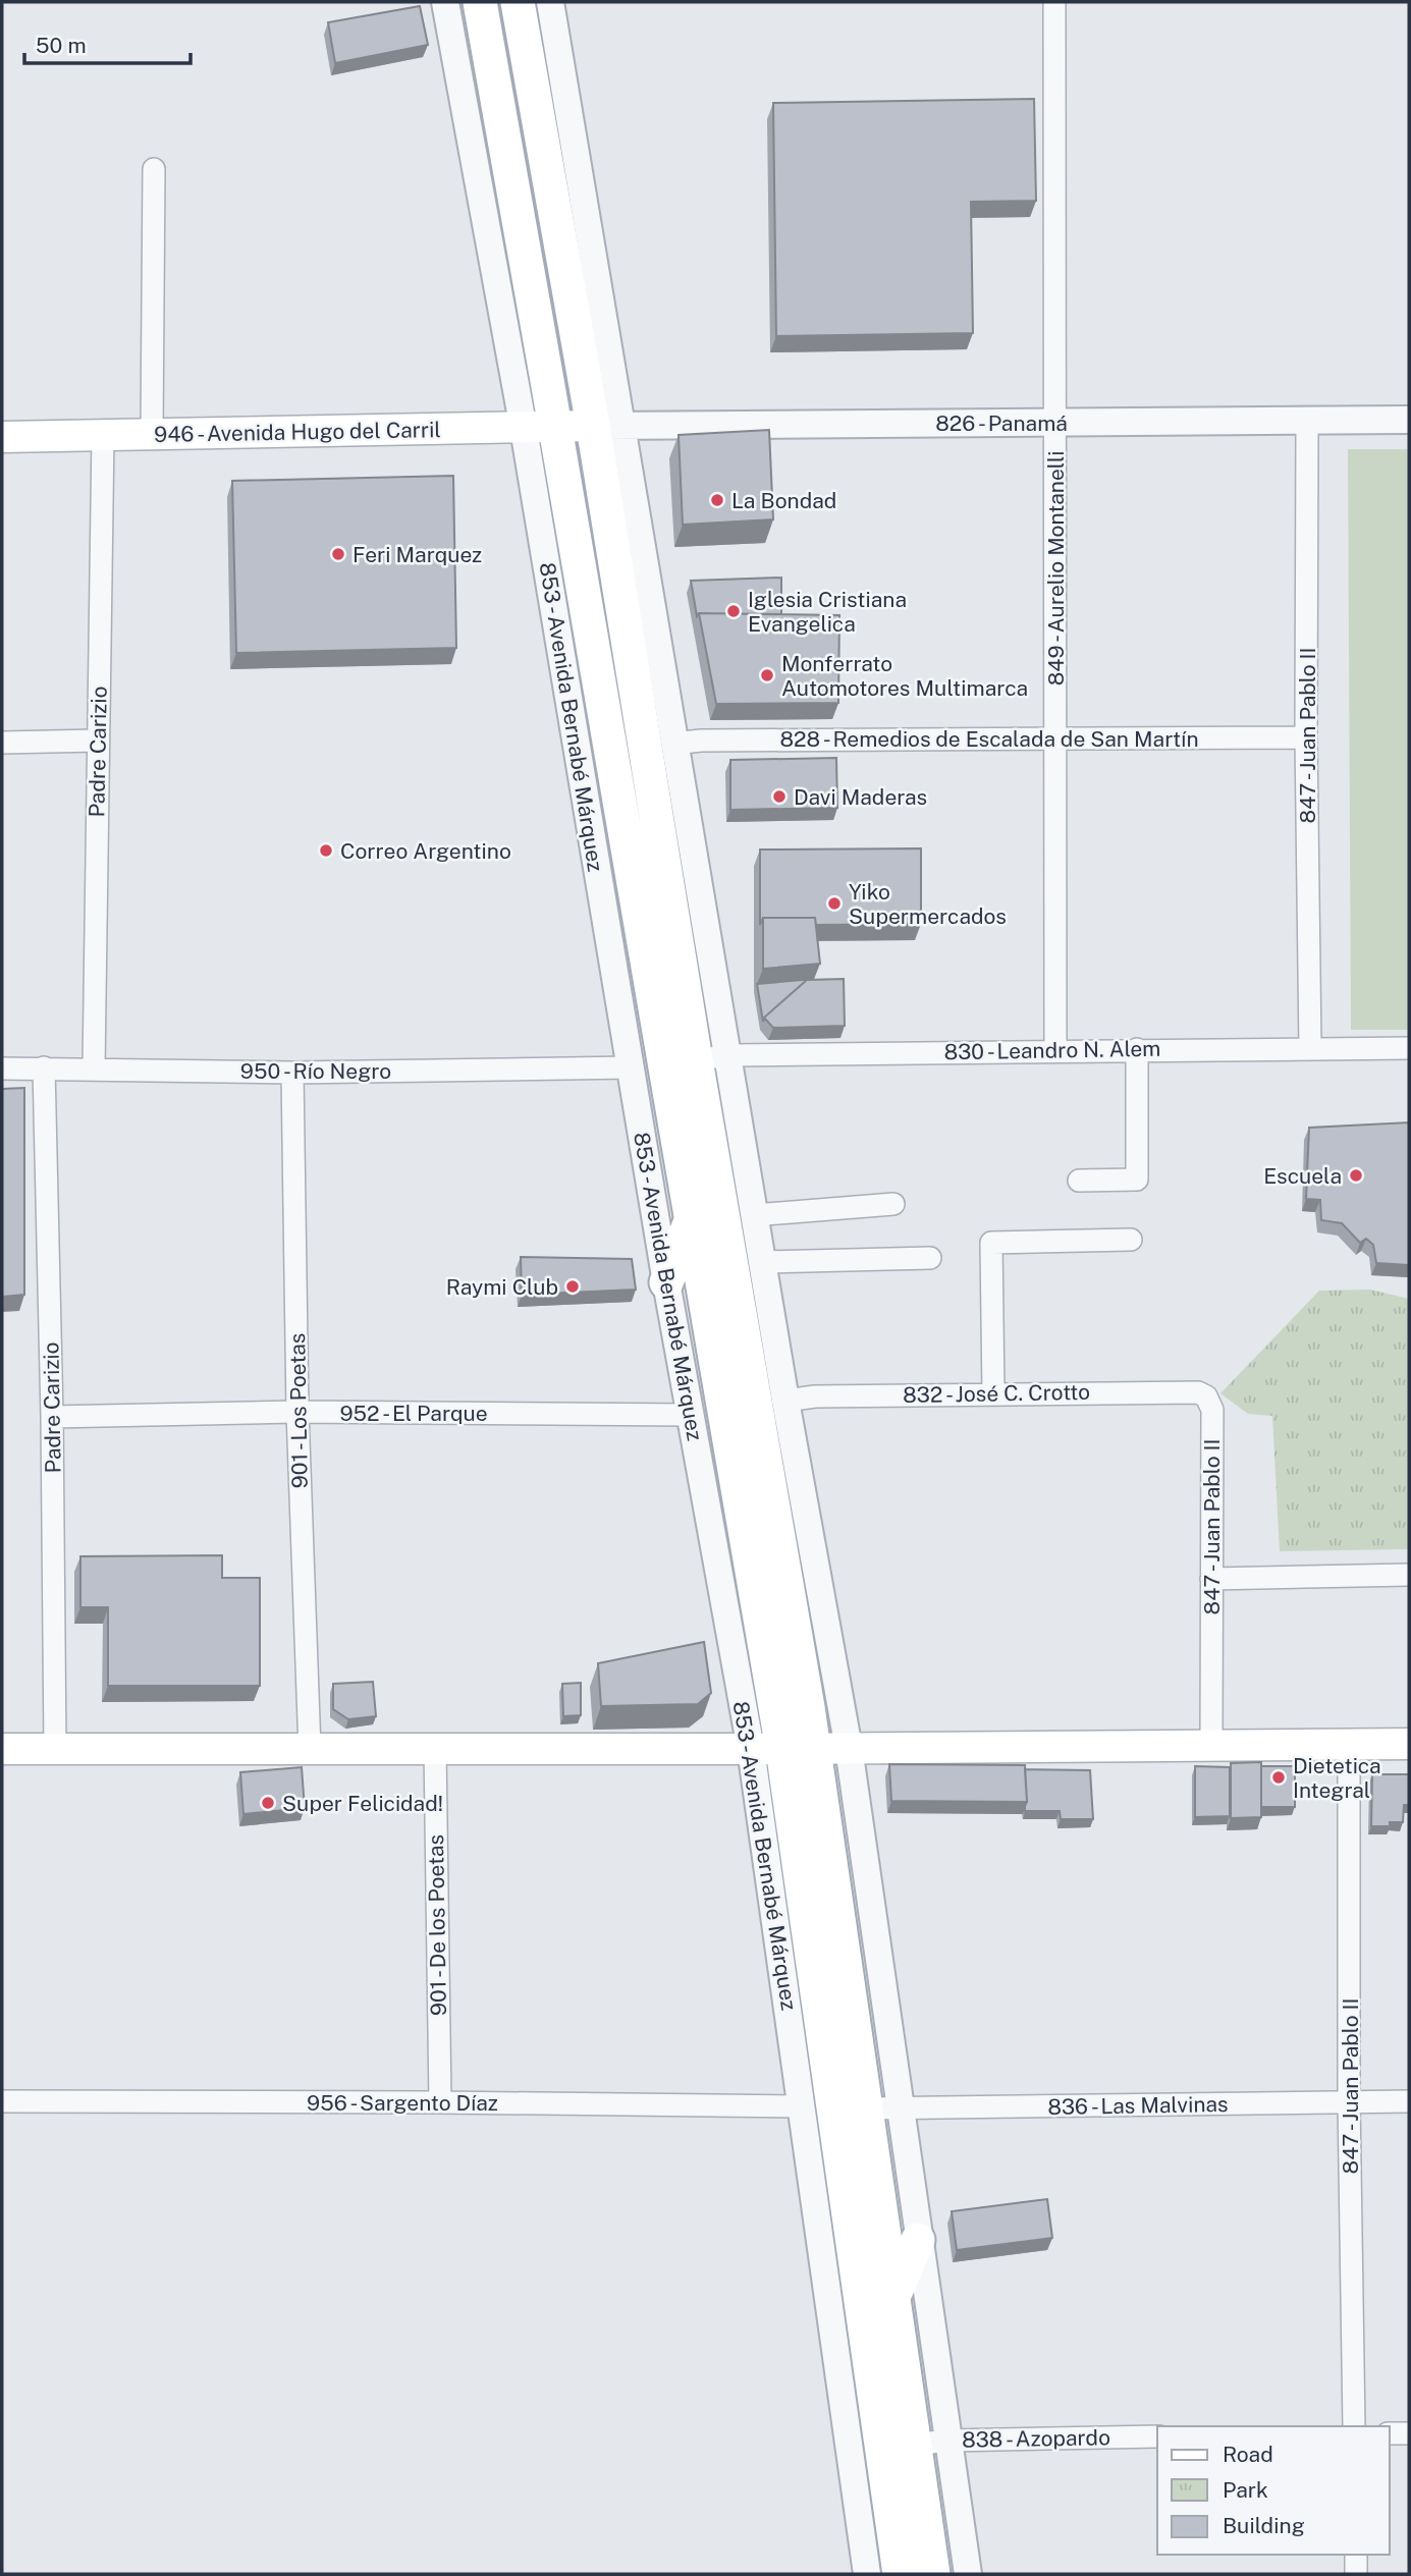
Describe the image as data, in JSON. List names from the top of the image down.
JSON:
{
  "streets": {
    "main road": ["946 - Avenida Hugo del Carril", "853 - Avenida Bernabé Márquez"],
    "street": [
      "826 - Panamá",
      "849 - Aurelio Montanelli",
      "847 - Juan Pablo II",
      "828 - Remedios de Escalada de San Martín",
      "Padre Carizio",
      "830 - Leandro N. Alem",
      "950 - Río Negro",
      "832 - José C. Crotto",
      "901 - Los Poetas",
      "952 - El Parque",
      "901 - De los Poetas",
      "956 - Sargento Díaz",
      "836 - Las Malvinas",
      "838 - Azopardo"
    ]
  },
  "crossings": [
    ["826 - Panamá", "946 - Avenida Hugo del Carril"],
    ["826 - Panamá", "849 - Aurelio Montanelli"],
    ["826 - Panamá", "853 - Avenida Bernabé Márquez"],
    ["826 - Panamá", "847 - Juan Pablo II"],
    ["946 - Avenida Hugo del Carril", "853 - Avenida Bernabé Márquez"],
    ["946 - Avenida Hugo del Carril", "Padre Carizio"],
    ["849 - Aurelio Montanelli", "828 - Remedios de Escalada de San Martín"],
    ["849 - Aurelio Montanelli", "830 - Leandro N. Alem"],
    ["853 - Avenida Bernabé Márquez", "828 - Remedios de Escalada de San Martín"],
    ["853 - Avenida Bernabé Márquez", "830 - Leandro N. Alem"],
    ["853 - Avenida Bernabé Márquez", "950 - Río Negro"],
    ["853 - Avenida Bernabé Márquez", "832 - José C. Crotto"],
    ["853 - Avenida Bernabé Márquez", "952 - El Parque"],
    ["853 - Avenida Bernabé Márquez", "956 - Sargento Díaz"],
    ["853 - Avenida Bernabé Márquez", "836 - Las Malvinas"],
    ["853 - Avenida Bernabé Márquez", "838 - Azopardo"],
    ["847 - Juan Pablo II", "828 - Remedios de Escalada de San Martín"],
    ["847 - Juan Pablo II", "830 - Leandro N. Alem"],
    ["847 - Juan Pablo II", "832 - José C. Crotto"],
    ["847 - Juan Pablo II", "836 - Las Malvinas"],
    ["Padre Carizio", "950 - Río Negro"],
    ["Padre Carizio", "952 - El Parque"],
    ["950 - Río Negro", "901 - Los Poetas"],
    ["901 - Los Poetas", "952 - El Parque"],
    ["901 - De los Poetas", "956 - Sargento Díaz"]
  ],
  "places": [
    "La Bondad",
    "Feri Marquez",
    "Iglesia Cristiana Evangelica",
    "Monferrato Automotores Multimarca",
    "Davi Maderas",
    "Correo Argentino",
    "Yiko Supermercados",
    "Escuela",
    "Raymi Club",
    "Dietetica Integral",
    "Super Felicidad!"
  ],
  "legend": ["Road", "Park", "Building"],
  "scale_bar": "50 m"
}
